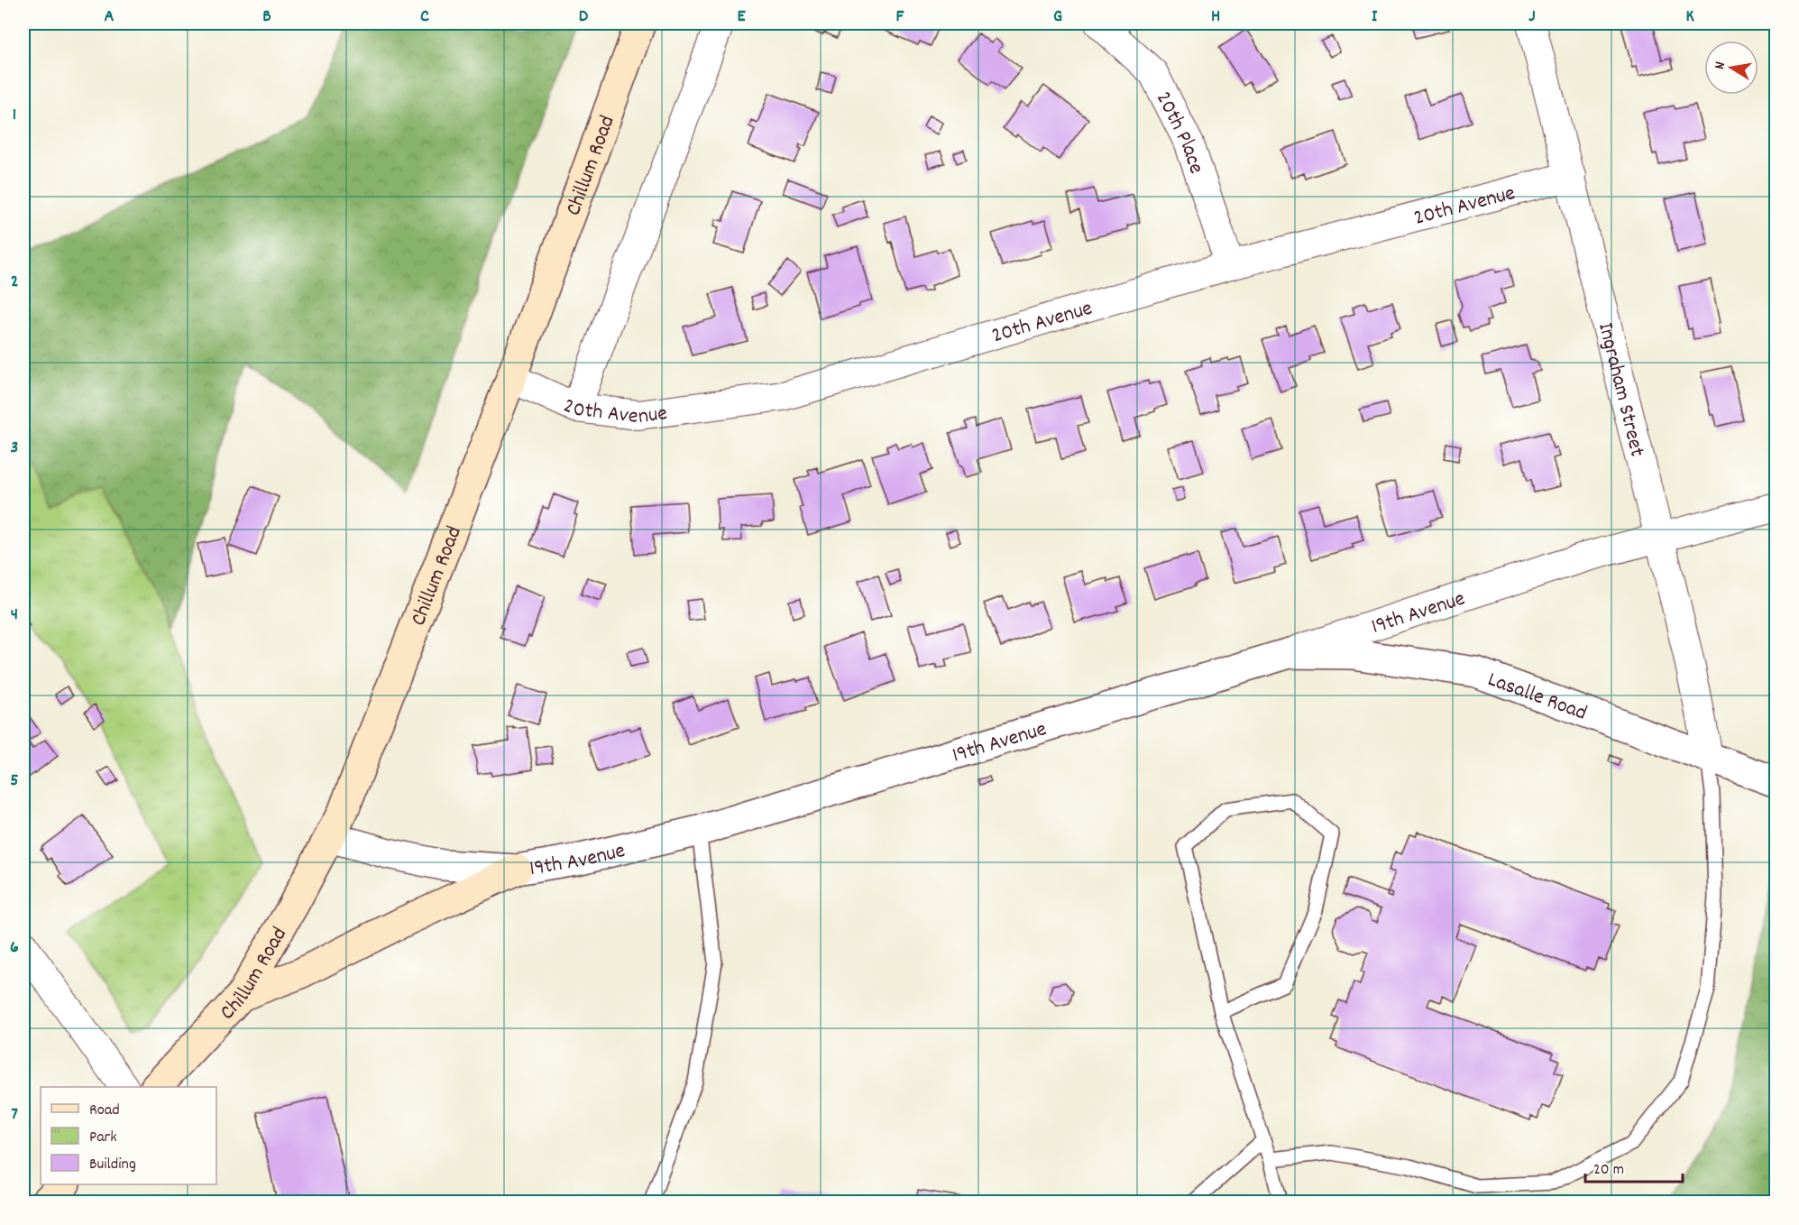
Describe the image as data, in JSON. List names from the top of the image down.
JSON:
{
  "streets": {
    "main road": ["Chillum Road"],
    "street": [
      "20th Place",
      "20th Avenue",
      "Ingraham Street",
      "19th Avenue",
      "Lasalle Road"
    ]
  },
  "crossings": [
    ["20th Place", "20th Avenue"],
    ["Chillum Road", "20th Avenue"],
    ["Chillum Road", "19th Avenue"],
    ["20th Avenue", "Ingraham Street"],
    ["Ingraham Street", "19th Avenue"],
    ["Ingraham Street", "Lasalle Road"],
    ["19th Avenue", "Lasalle Road"]
  ],
  "legend": ["Road", "Park", "Building"],
  "scale_bar": "20 m",
  "north": "left",
  "grid": {
    "columns": [
      "A",
      "B",
      "C",
      "D",
      "E",
      "F",
      "G",
      "H",
      "I",
      "J",
      "K"
    ],
    "rows": [
      "1",
      "2",
      "3",
      "4",
      "5",
      "6",
      "7"
    ]
  }
}
